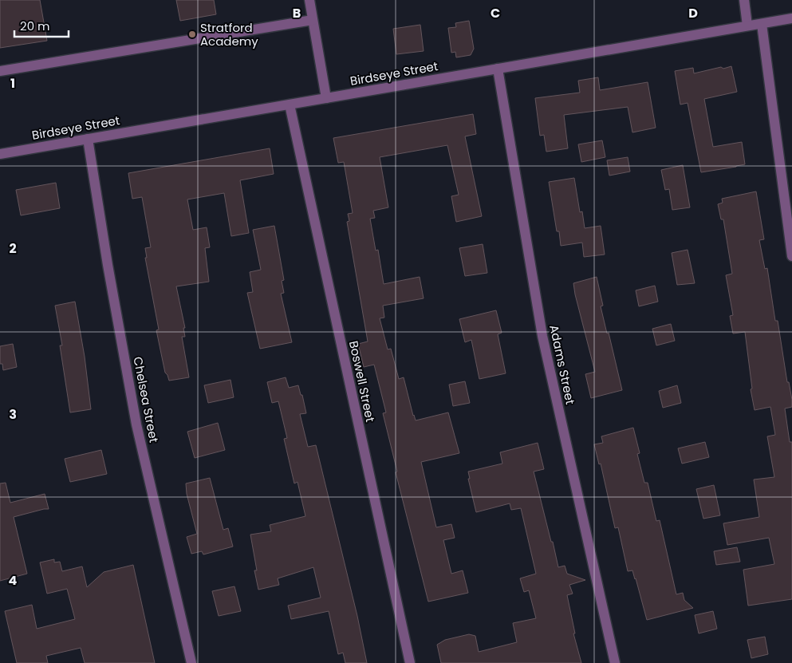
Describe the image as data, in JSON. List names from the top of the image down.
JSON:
{
  "streets": {
    "street": [
      "Birdseye Street",
      "Adams Street",
      "Boswell Street",
      "Chelsea Street"
    ]
  },
  "crossings": [
    ["Birdseye Street", "Adams Street"],
    ["Birdseye Street", "Boswell Street"],
    ["Birdseye Street", "Chelsea Street"]
  ],
  "places": ["Stratford Academy"],
  "scale_bar": "20 m",
  "grid": {
    "columns": ["B", "C", "D"],
    "rows": [
      "1",
      "2",
      "3",
      "4"
    ]
  }
}
